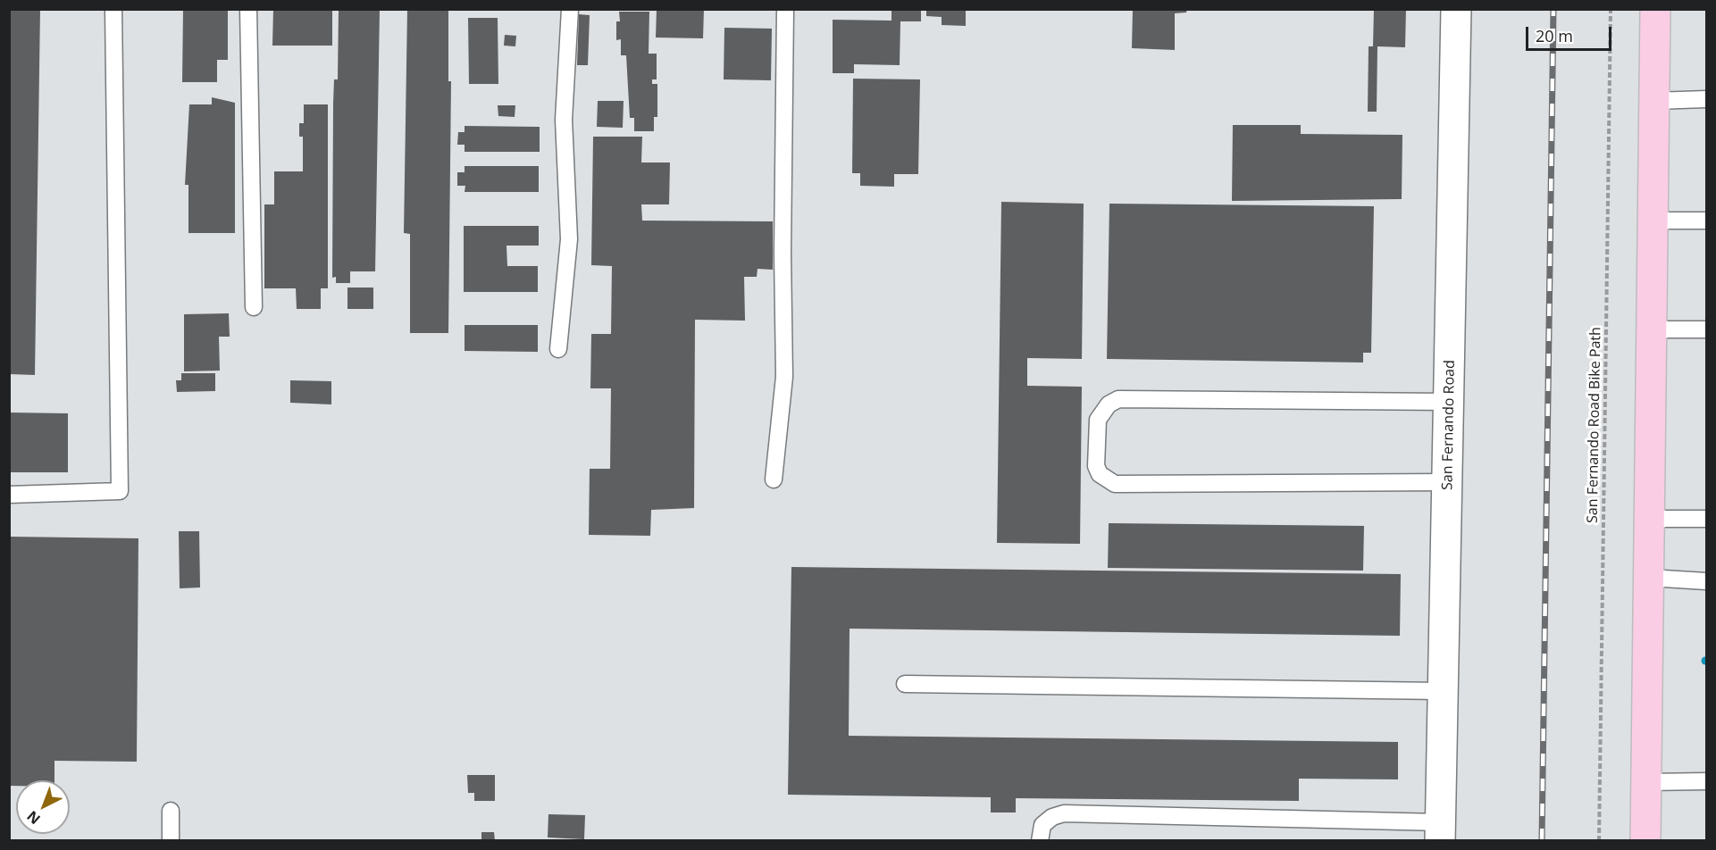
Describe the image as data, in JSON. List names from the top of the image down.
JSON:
{
  "streets": {
    "street": ["San Fernando Road"],
    "path": ["San Fernando Road Bike Path"]
  },
  "scale_bar": "20 m",
  "north": "bottom left"
}
